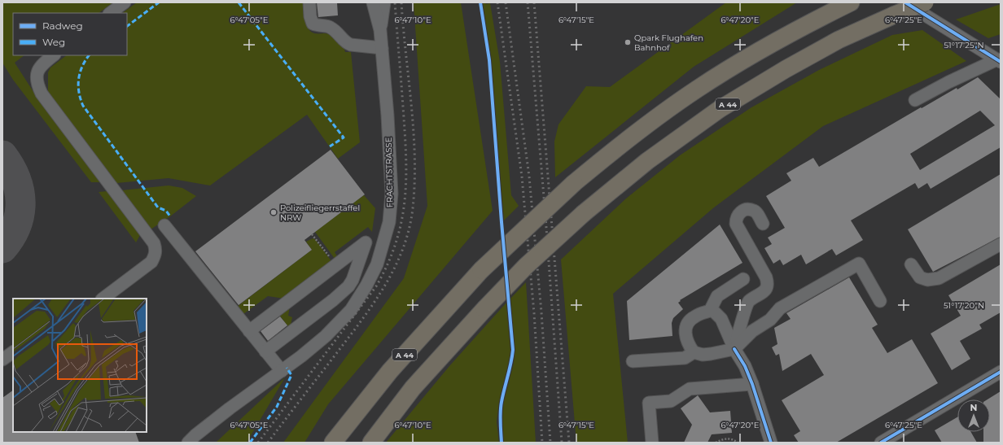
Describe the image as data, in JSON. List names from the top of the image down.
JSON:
{
  "streets": {
    "highway": ["A 44"],
    "street": ["FRACHTSTRASSE"]
  },
  "places": ["Qpark Flughafen Bahnhof", "Polizeifliegerrstaffel NRW"],
  "legend": ["Radweg", "Weg"],
  "north": "top",
  "coordinates": [
    "6°47'05\"E",
    "6°47'10\"E",
    "6°47'15\"E",
    "6°47'20\"E",
    "6°47'25\"E",
    "51°17'25\"N",
    "51°17'20\"N"
  ]
}
